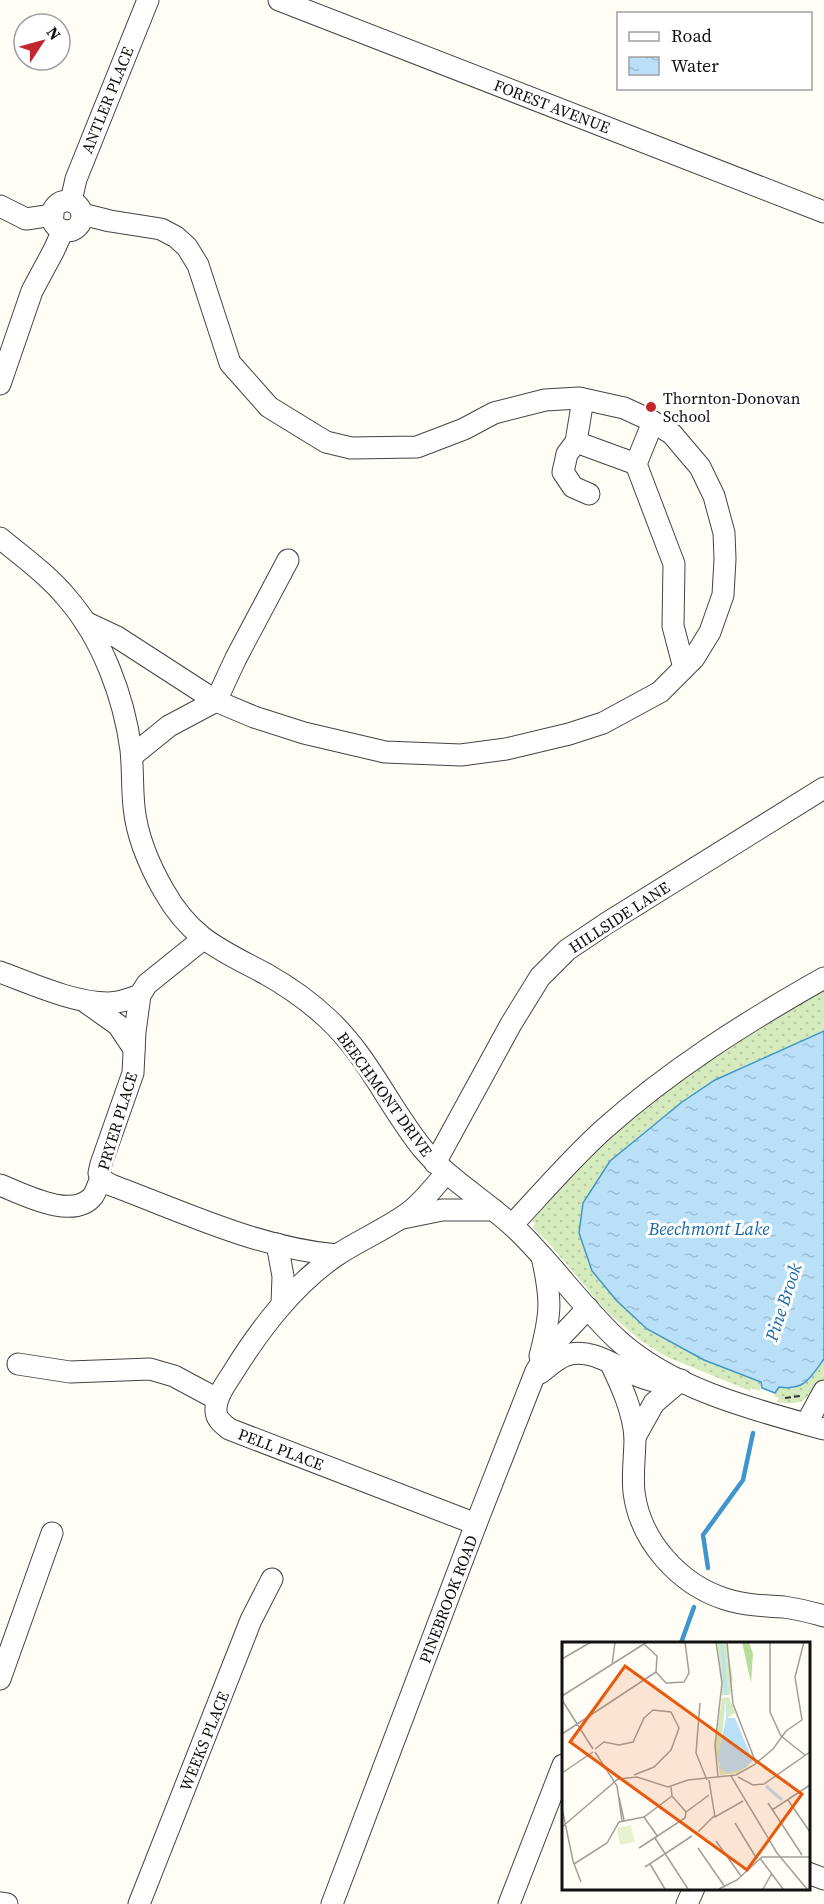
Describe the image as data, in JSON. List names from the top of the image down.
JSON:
{
  "streets": {
    "street": [
      "ANTLER PLACE",
      "FOREST AVENUE",
      "HILLSIDE LANE",
      "BEECHMONT DRIVE",
      "PRYER PLACE",
      "PELL PLACE",
      "PINEBROOK ROAD",
      "WEEKS PLACE"
    ]
  },
  "crossings": [
    ["HILLSIDE LANE", "BEECHMONT DRIVE"],
    ["BEECHMONT DRIVE", "PINEBROOK ROAD"],
    ["PELL PLACE", "PINEBROOK ROAD"]
  ],
  "water": ["Beechmont Lake", "Pine Brook"],
  "places": ["Thornton-Donovan School"],
  "legend": ["Road", "Water"],
  "north": "top right"
}
